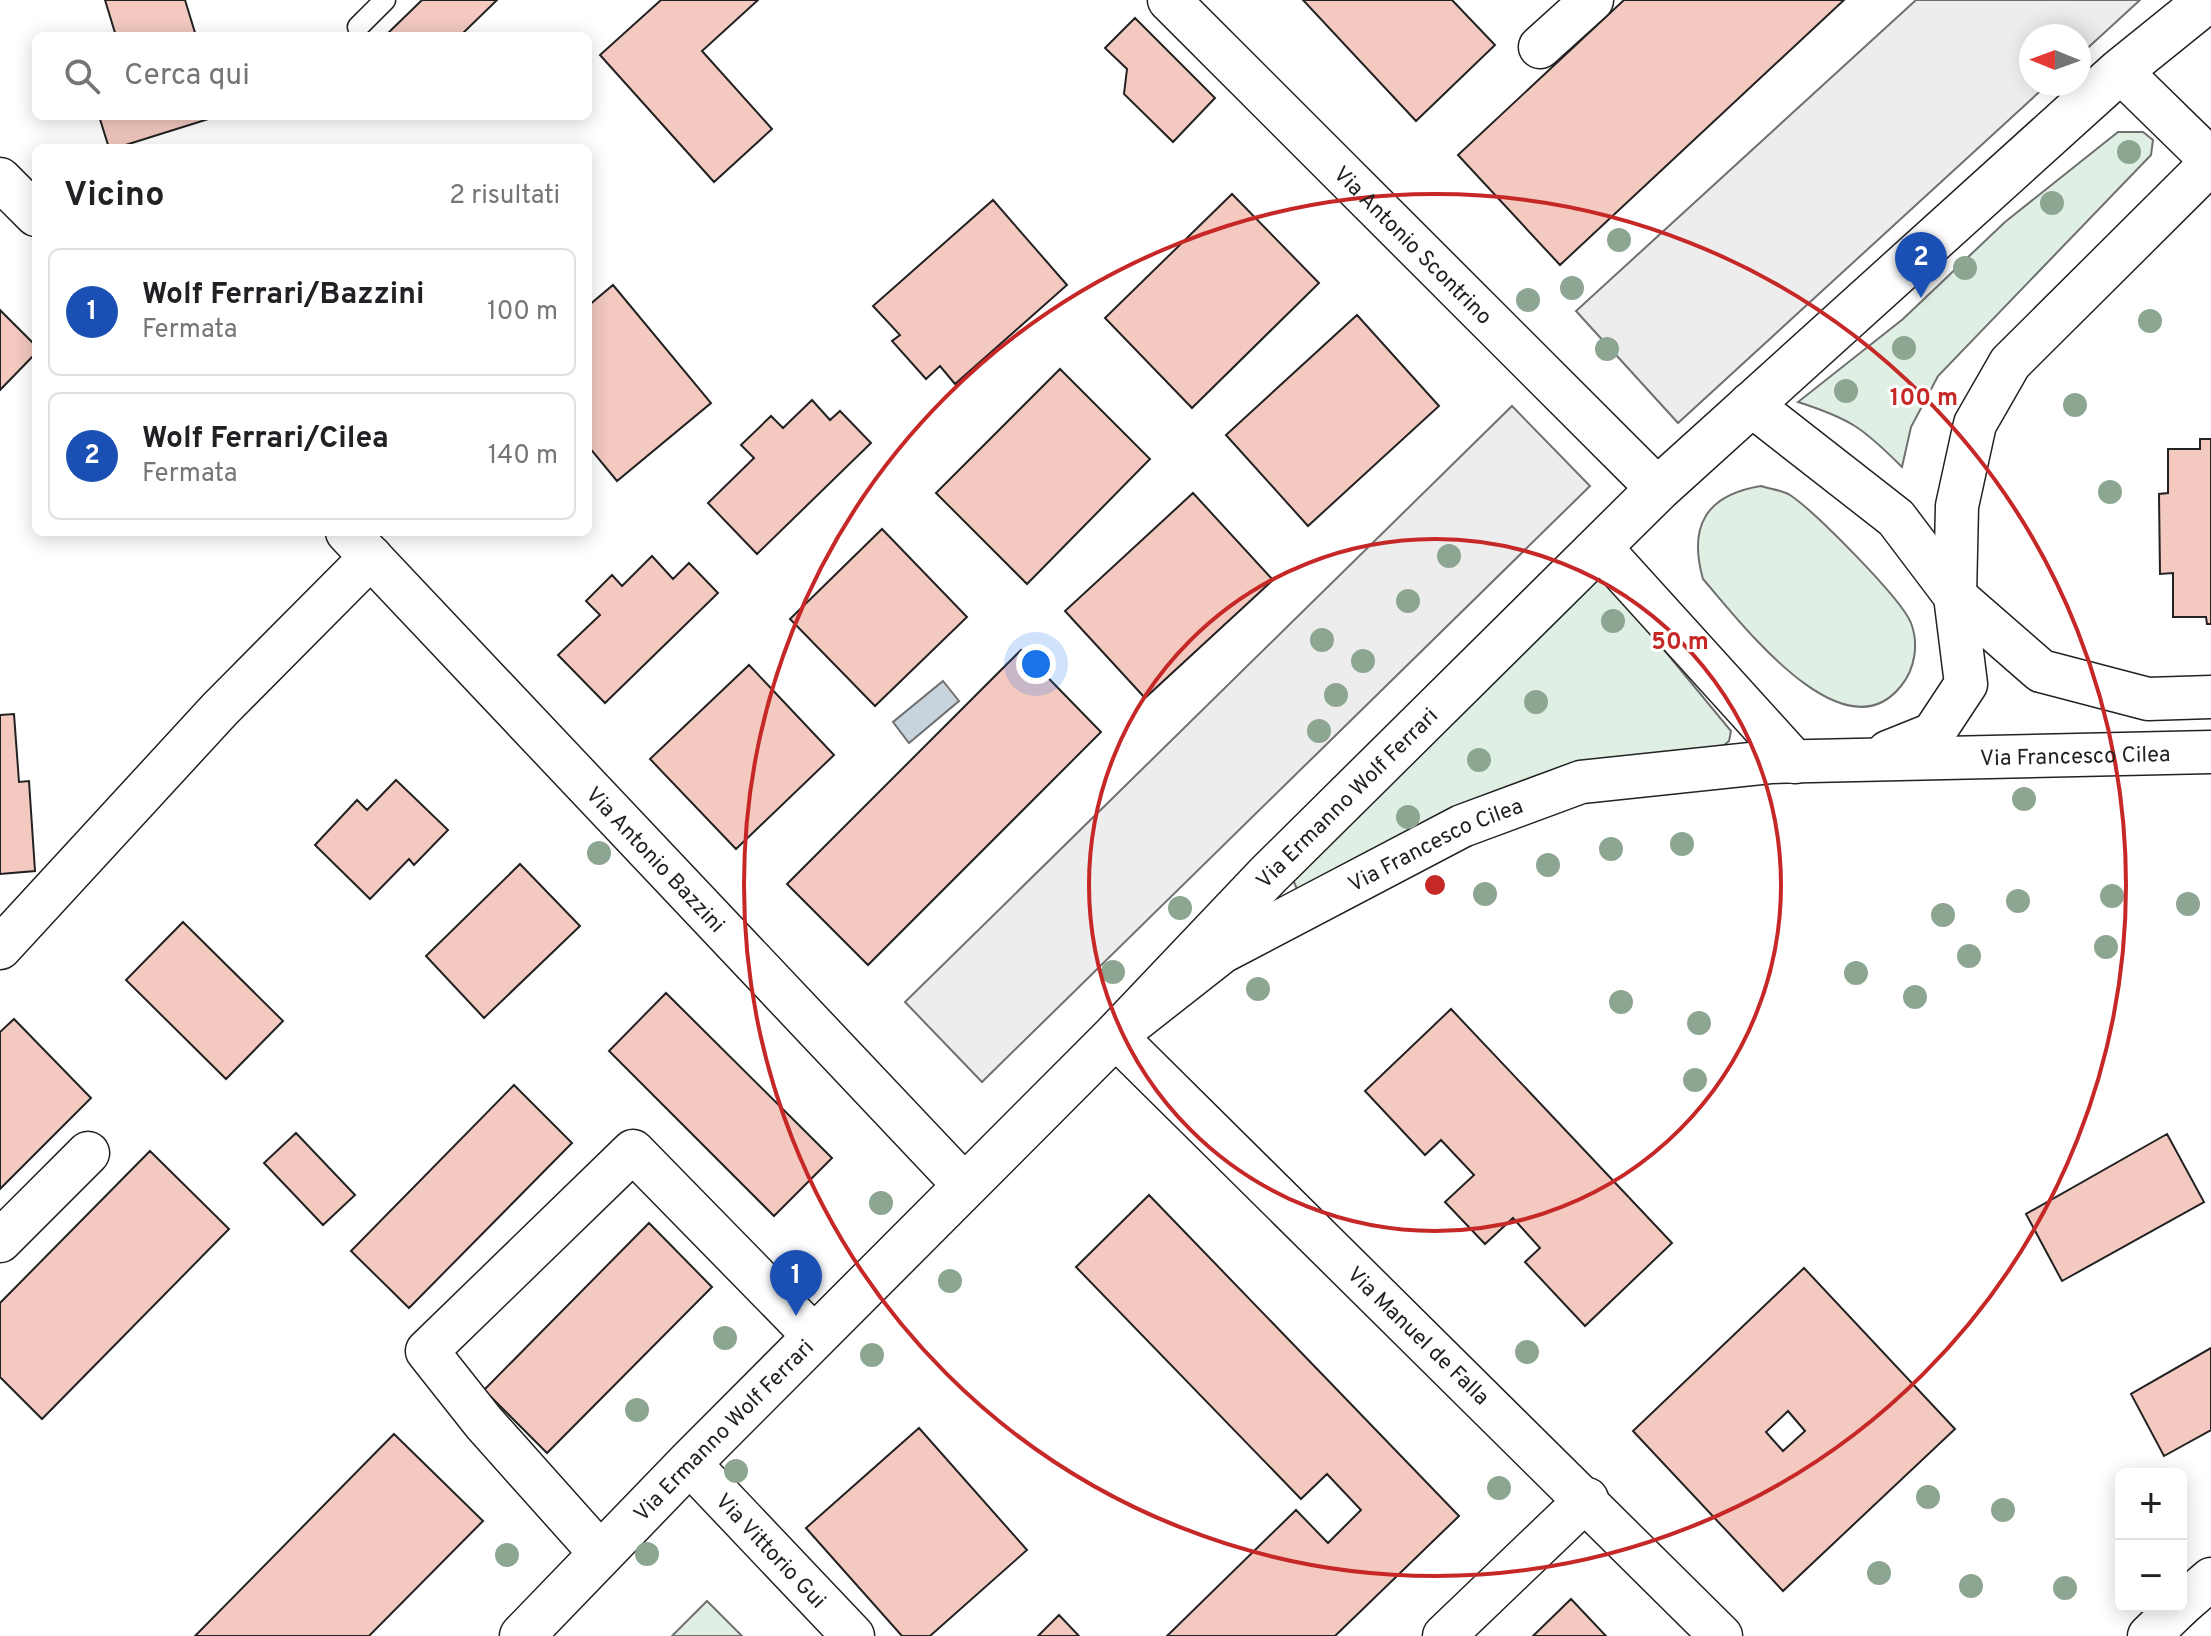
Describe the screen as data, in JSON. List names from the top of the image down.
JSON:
{
  "streets": {
    "street": [
      "Via Antonio Scontrino",
      "Via Francesco Cilea",
      "Via Ermanno Wolf Ferrari",
      "Via Antonio Bazzini",
      "Via Manuel de Falla",
      "Via Vittorio Gui"
    ]
  },
  "crossings": [
    ["Via Antonio Scontrino", "Via Ermanno Wolf Ferrari"],
    ["Via Francesco Cilea", "Via Ermanno Wolf Ferrari"],
    ["Via Francesco Cilea", "Via Manuel de Falla"],
    ["Via Ermanno Wolf Ferrari", "Via Antonio Bazzini"],
    ["Via Ermanno Wolf Ferrari", "Via Manuel de Falla"],
    ["Via Ermanno Wolf Ferrari", "Via Vittorio Gui"]
  ],
  "north": "left",
  "page": {
    "search": "Cerca qui",
    "heading": ["Vicino", "2 risultati"],
    "pins": ["2", "1"],
    "list": [
      {
        "mark": "1",
        "name": "Wolf Ferrari/Bazzini",
        "note": "Fermata",
        "value": "100 m"
      },
      {
        "mark": "2",
        "name": "Wolf Ferrari/Cilea",
        "note": "Fermata",
        "value": "140 m"
      }
    ],
    "map_buttons": ["+", "−"]
  },
  "rings": ["100 m", "50 m"]
}
